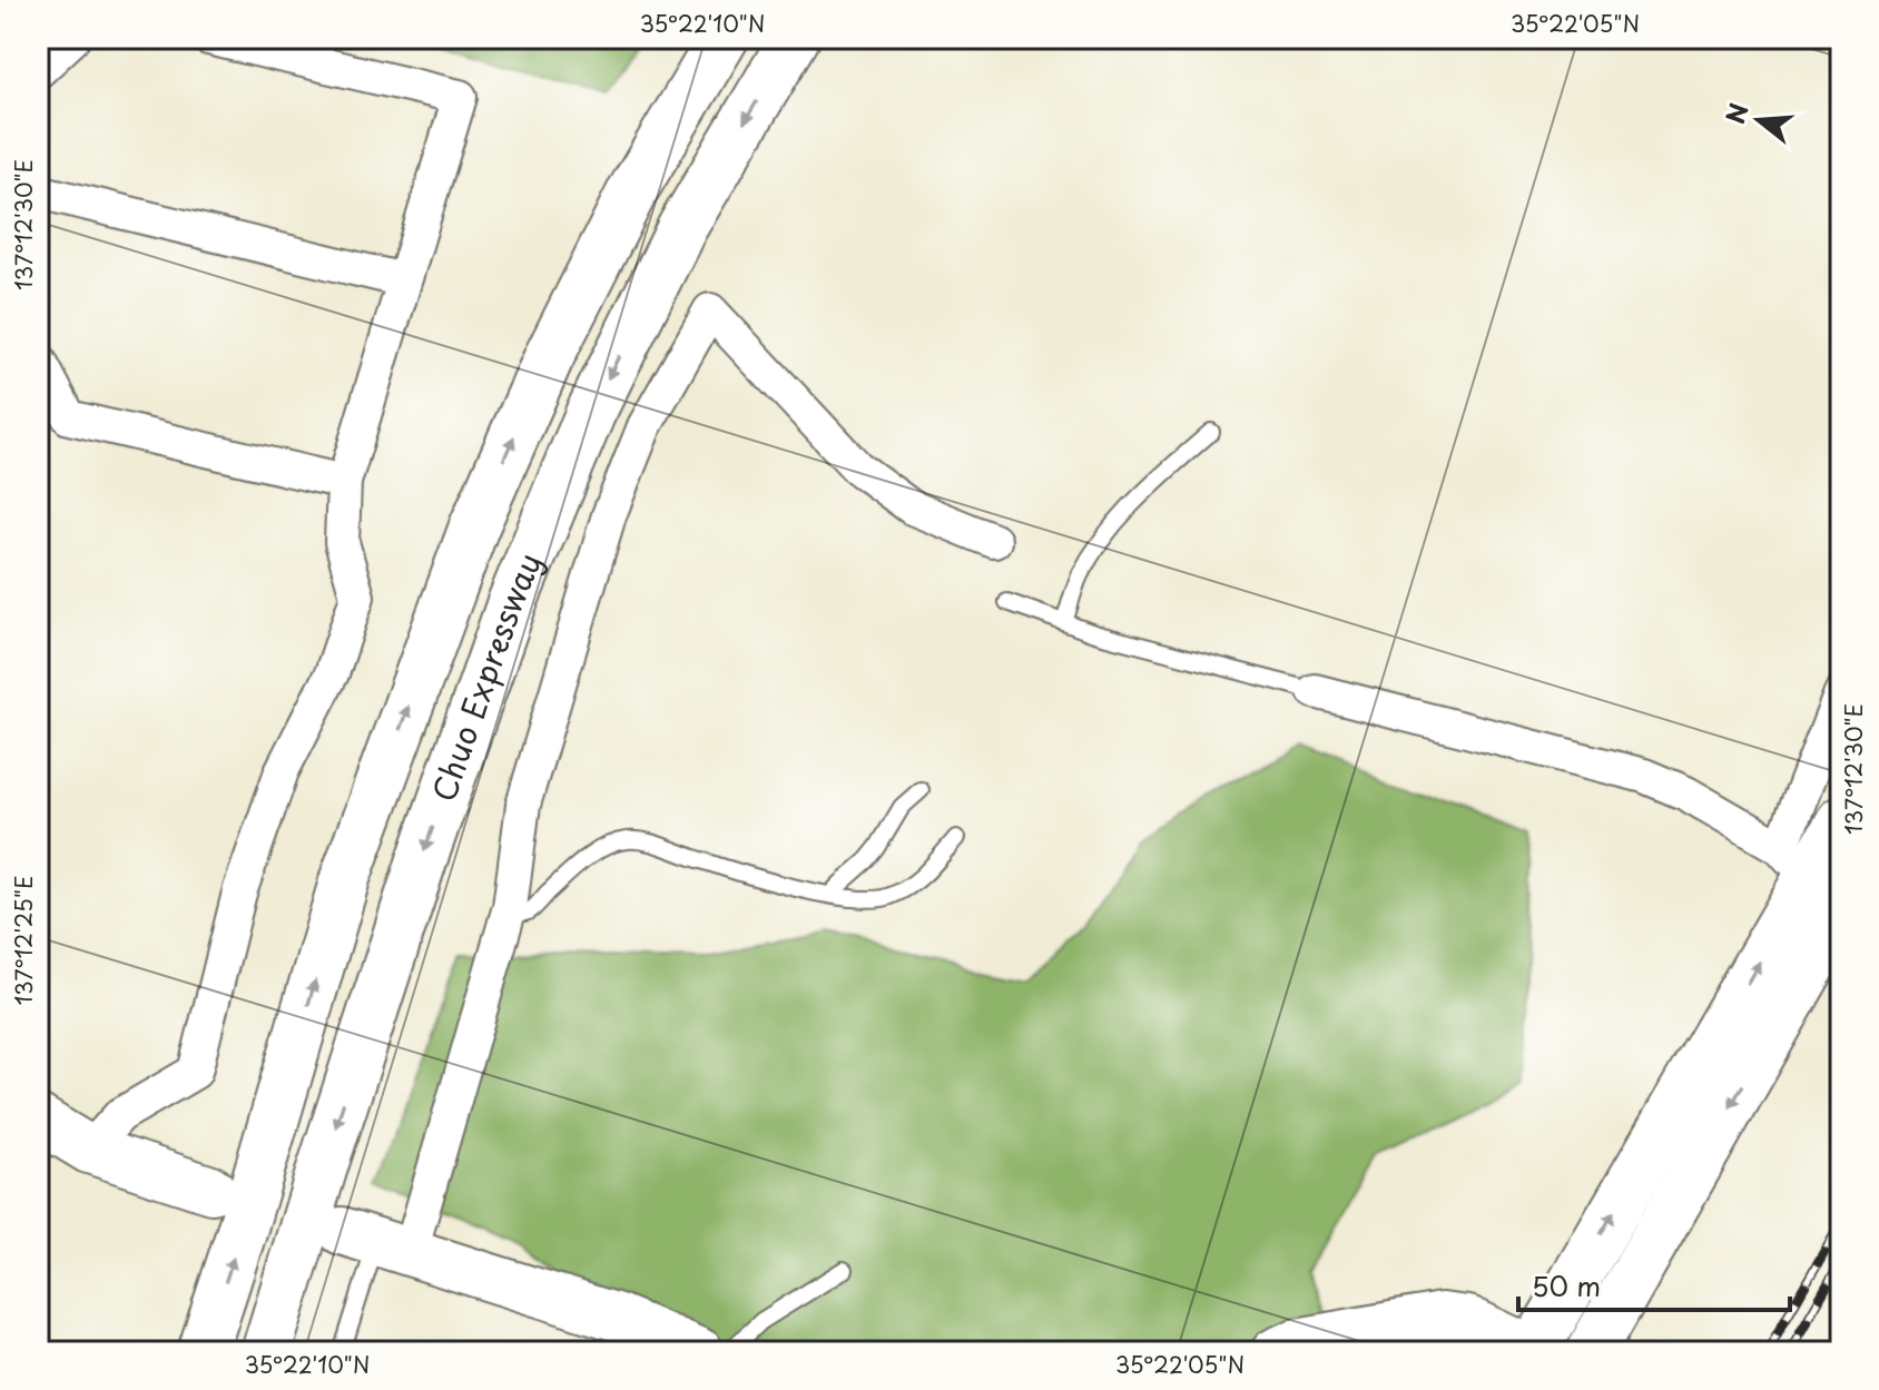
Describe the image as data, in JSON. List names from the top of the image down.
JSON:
{
  "streets": {
    "highway": ["Chuo Expressway"]
  },
  "scale_bar": "50 m",
  "north": "left",
  "coordinates": [
    "35°22'10\"N",
    "35°22'05\"N",
    "137°12'30\"E",
    "137°12'25\"E"
  ]
}
